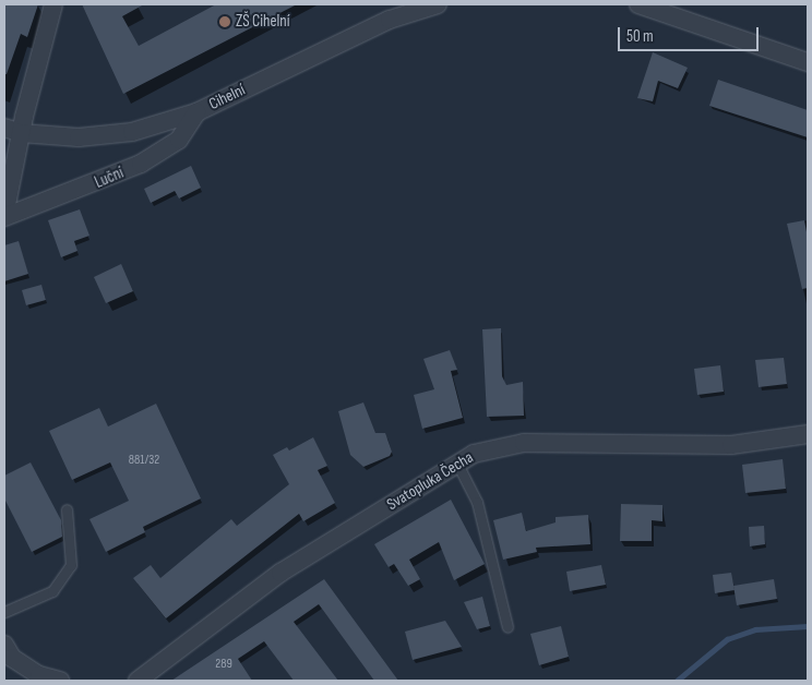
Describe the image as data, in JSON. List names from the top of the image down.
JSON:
{
  "streets": {
    "street": ["Cihelní", "Luční", "Svatopluka Čecha"]
  },
  "crossings": [
    ["Cihelní", "Luční"]
  ],
  "places": ["ZŠ Cihelní"],
  "house_numbers": ["881/32", "289"],
  "scale_bar": "50 m"
}
